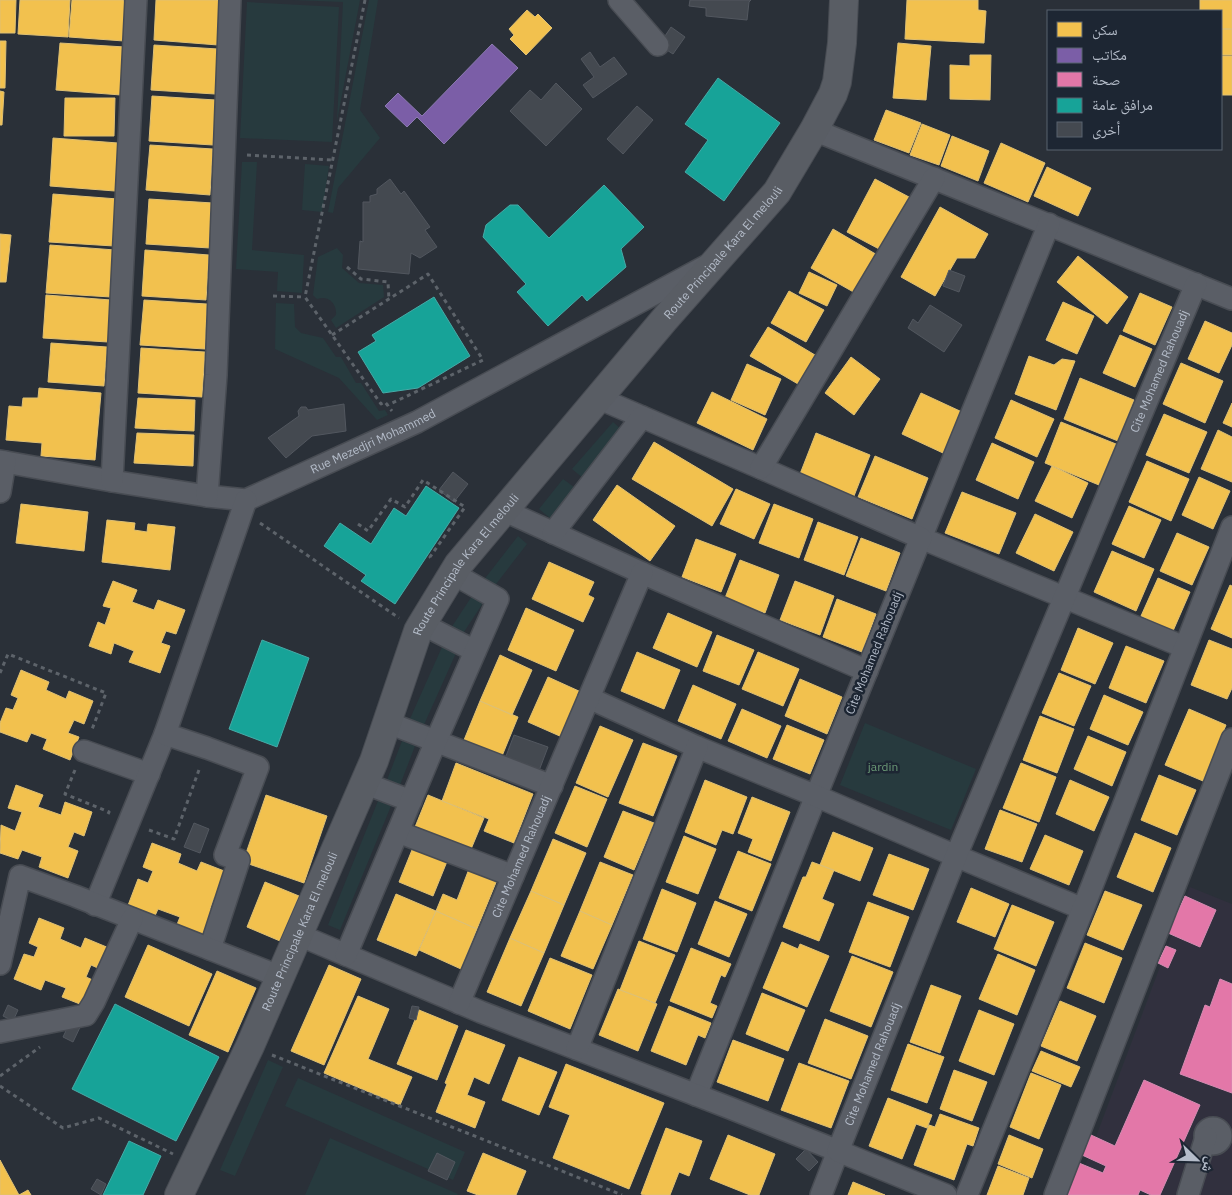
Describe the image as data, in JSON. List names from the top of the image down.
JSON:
{
  "streets": {
    "main road": ["Route Principale Kara El melouli"],
    "street": ["Cite Mohamed Rahouadj", "Rue Mezedjri Mohammed"]
  },
  "crossings": [
    ["Route Principale Kara El melouli", "Rue Mezedjri Mohammed"]
  ],
  "parks": ["jardin"],
  "legend": [
    "سكن",
    "مكاتب",
    "صحة",
    "مرافق عامة",
    "أخرى"
  ],
  "north": "bottom right"
}
